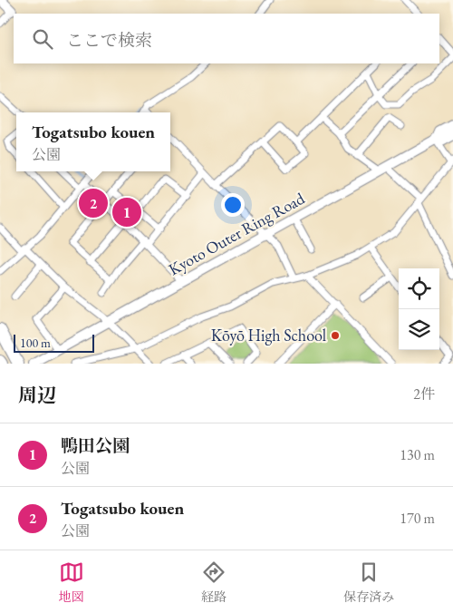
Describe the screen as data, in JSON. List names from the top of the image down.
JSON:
{
  "streets": {
    "main road": ["Kyoto Outer Ring Road"]
  },
  "places": ["Kōyō High School"],
  "scale_bar": "100 m",
  "page": {
    "search": "ここで検索",
    "popup": ["Togatsubo kouen", "公園"],
    "pins": ["2", "1"],
    "scale": "100 m",
    "heading": ["周辺", "2件"],
    "list": [
      {
        "mark": "1",
        "name": "鴨田公園",
        "note": "公園",
        "value": "130 m"
      },
      {
        "mark": "2",
        "name": "Togatsubo kouen",
        "note": "公園",
        "value": "170 m"
      }
    ],
    "nav": ["地図", "経路", "保存済み"]
  }
}
